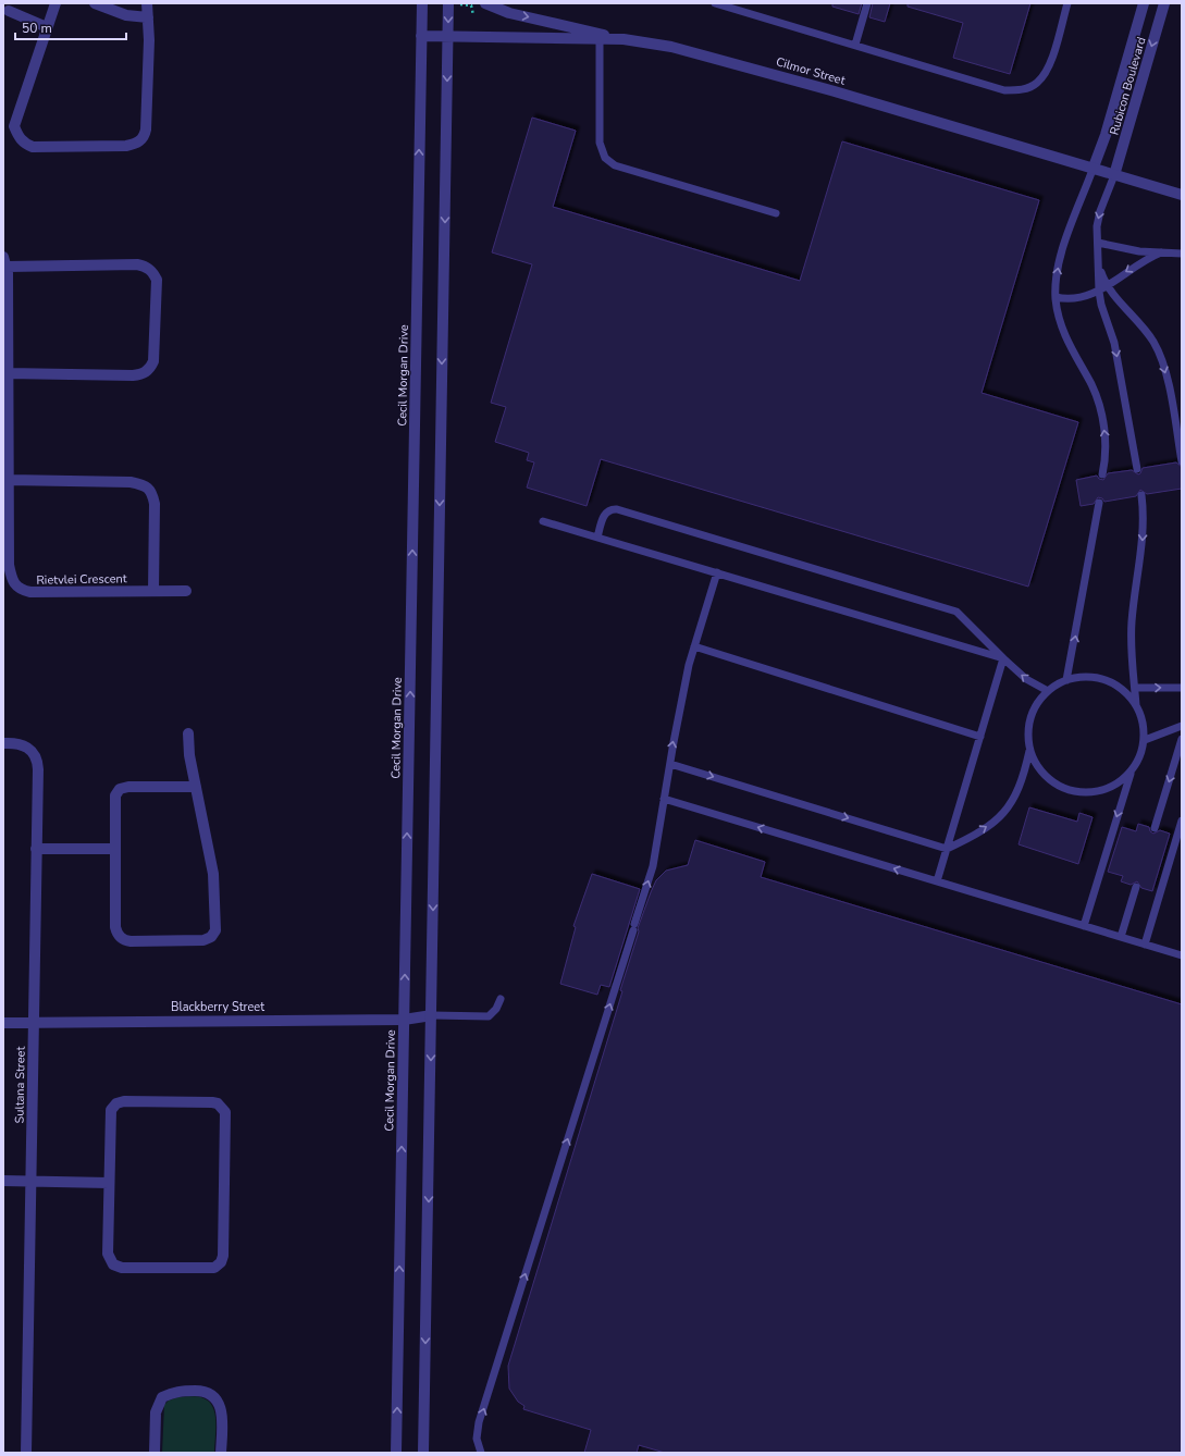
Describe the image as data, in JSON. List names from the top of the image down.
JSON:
{
  "streets": {
    "street": [
      "Cilmor Street",
      "Rubicon Boulevard",
      "Cecil Morgan Drive",
      "Rietvlei Crescent",
      "Blackberry Street",
      "Sultana Street"
    ]
  },
  "crossings": [
    ["Cilmor Street", "Rubicon Boulevard"],
    ["Cilmor Street", "Cecil Morgan Drive"],
    ["Cecil Morgan Drive", "Blackberry Street"],
    ["Blackberry Street", "Sultana Street"]
  ],
  "scale_bar": "50 m"
}
